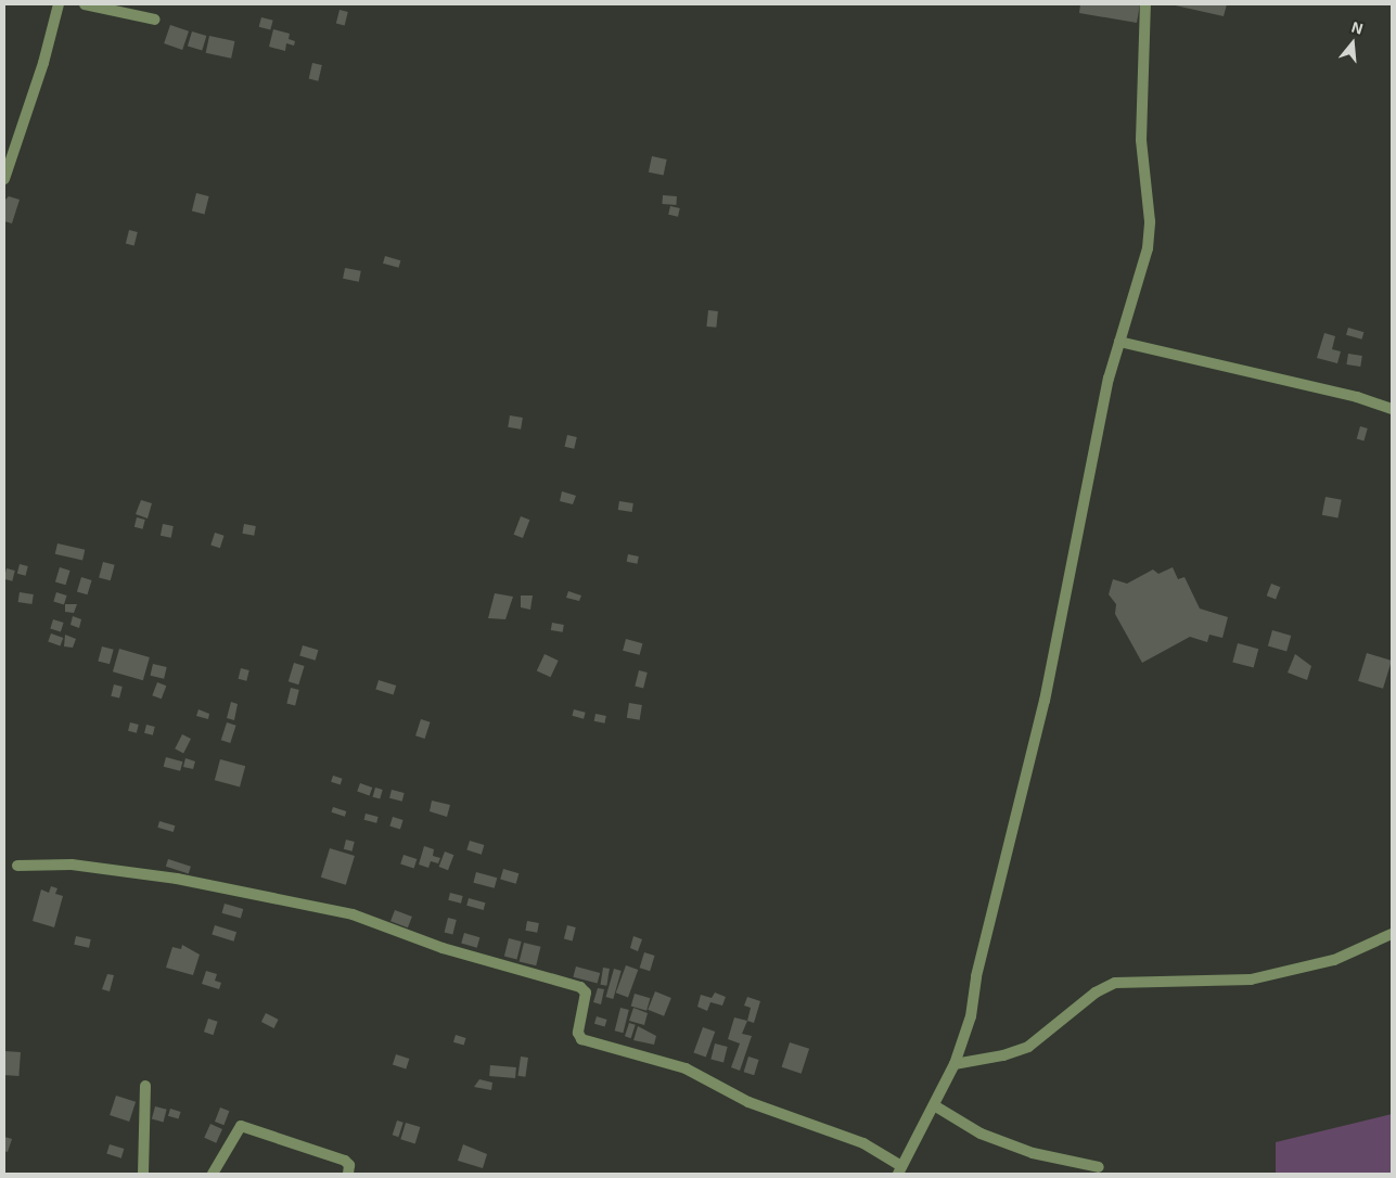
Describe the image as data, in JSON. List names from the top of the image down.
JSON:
{
  "north": "top"
}
